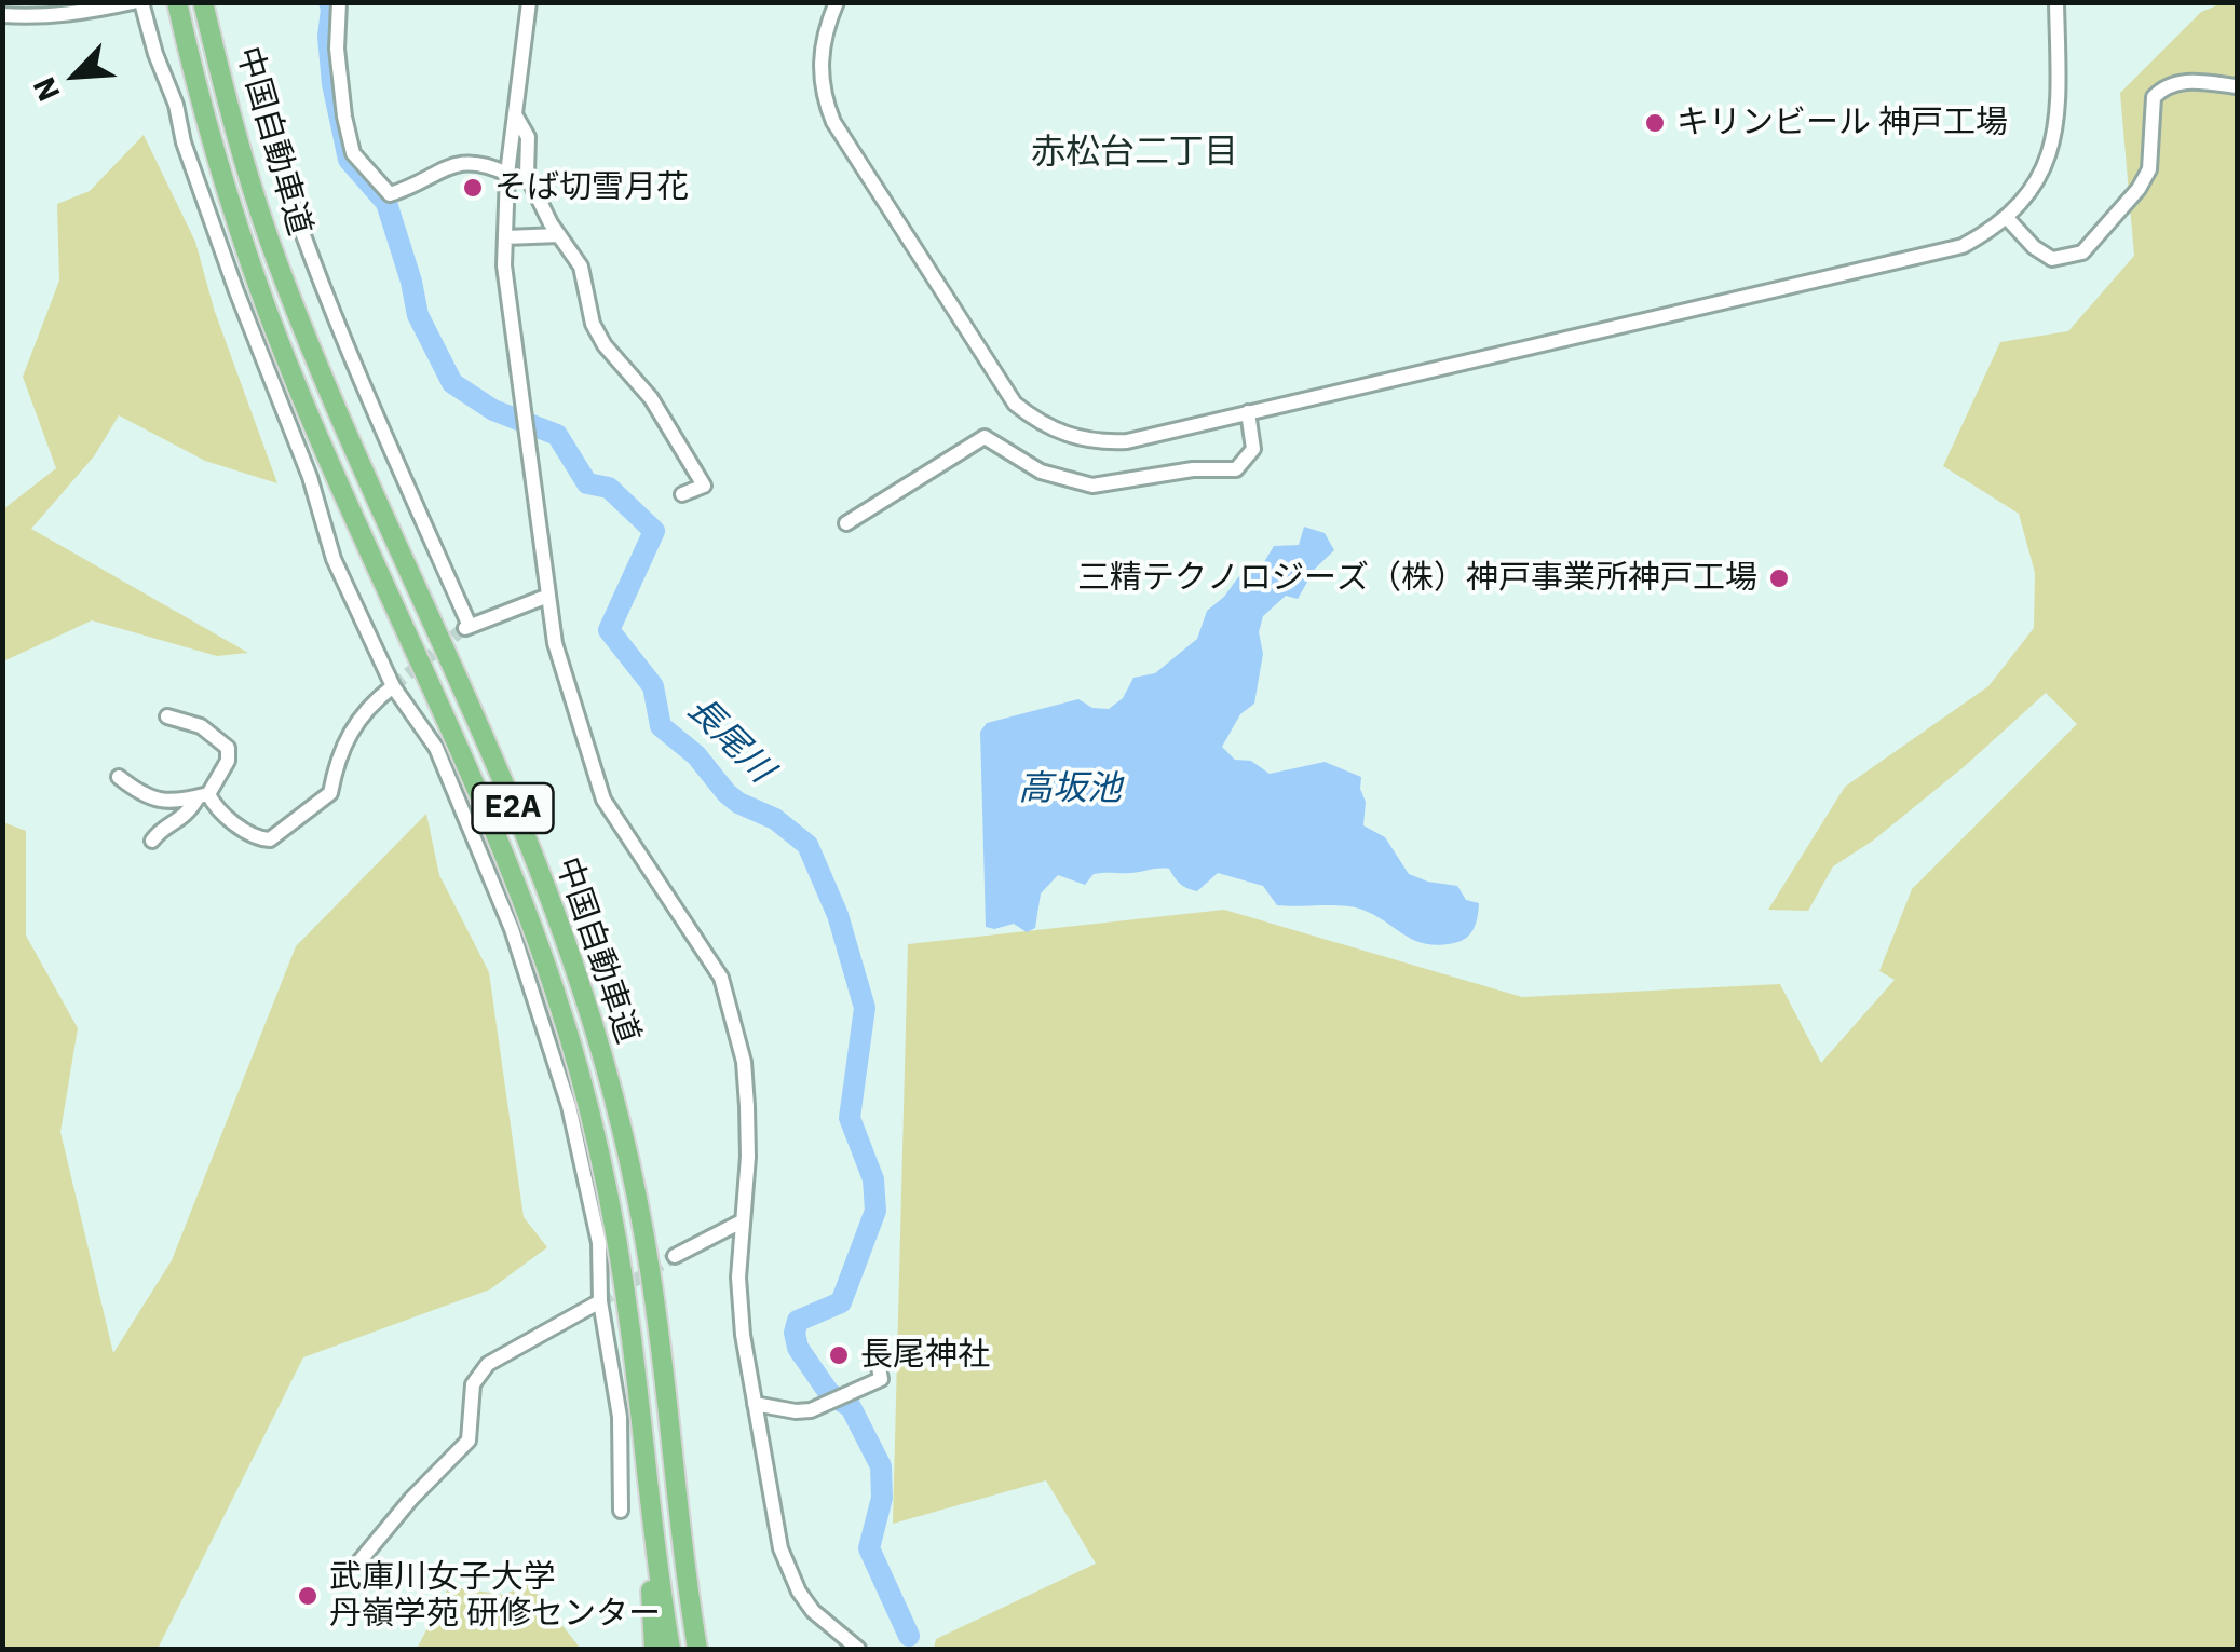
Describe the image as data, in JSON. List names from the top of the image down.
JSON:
{
  "streets": {
    "highway": ["中国自動車道", "E2A"]
  },
  "districts": ["赤松台二丁目"],
  "water": ["長尾川", "高坂池"],
  "places": [
    "キリンビール 神戸工場",
    "そば切雪月花",
    "三精テクノロジーズ（株）神戸事業所神戸工場",
    "長尾神社",
    "武庫川女子大学 丹嶺学苑 研修センター"
  ],
  "north": "bottom left"
}
